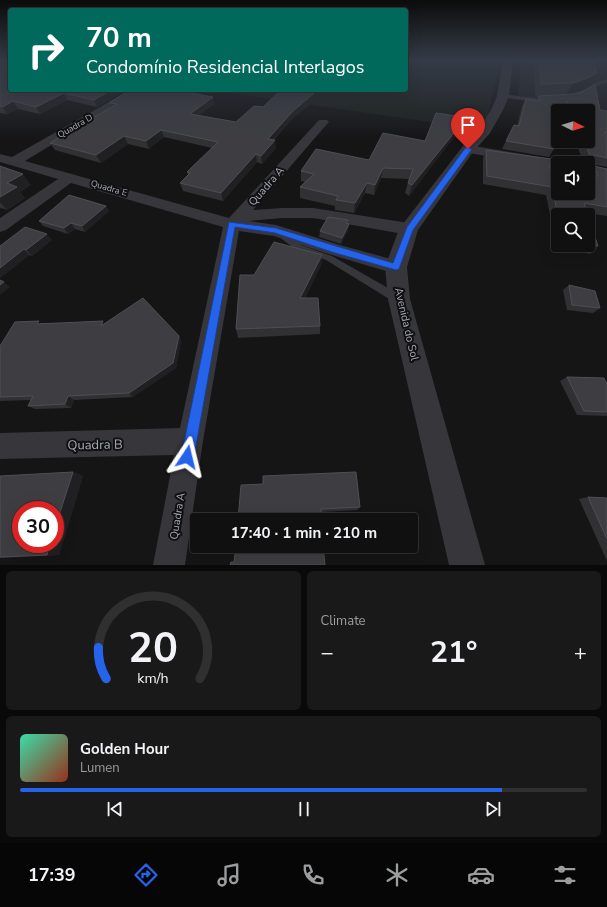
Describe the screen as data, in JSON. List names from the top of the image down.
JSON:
{
  "streets": {
    "street": [
      "Quadra D",
      "Quadra A",
      "Quadra E",
      "Avenida do Sol",
      "Quadra B"
    ]
  },
  "crossings": [
    ["Quadra D", "Quadra E"],
    ["Quadra A", "Quadra E"],
    ["Quadra A", "Quadra B"]
  ],
  "north": "right",
  "page": {
    "turn": ["70 m", "Condomínio Residencial Interlagos"],
    "limit": "30",
    "trip": "17:40 · 1 min · 210 m",
    "tile": "Climate",
    "heat": ["−", "21°", "+"],
    "song": ["Golden Hour", "Lumen"],
    "tabs": "17:39",
    "gauge": ["20", "km/h"]
  }
}
